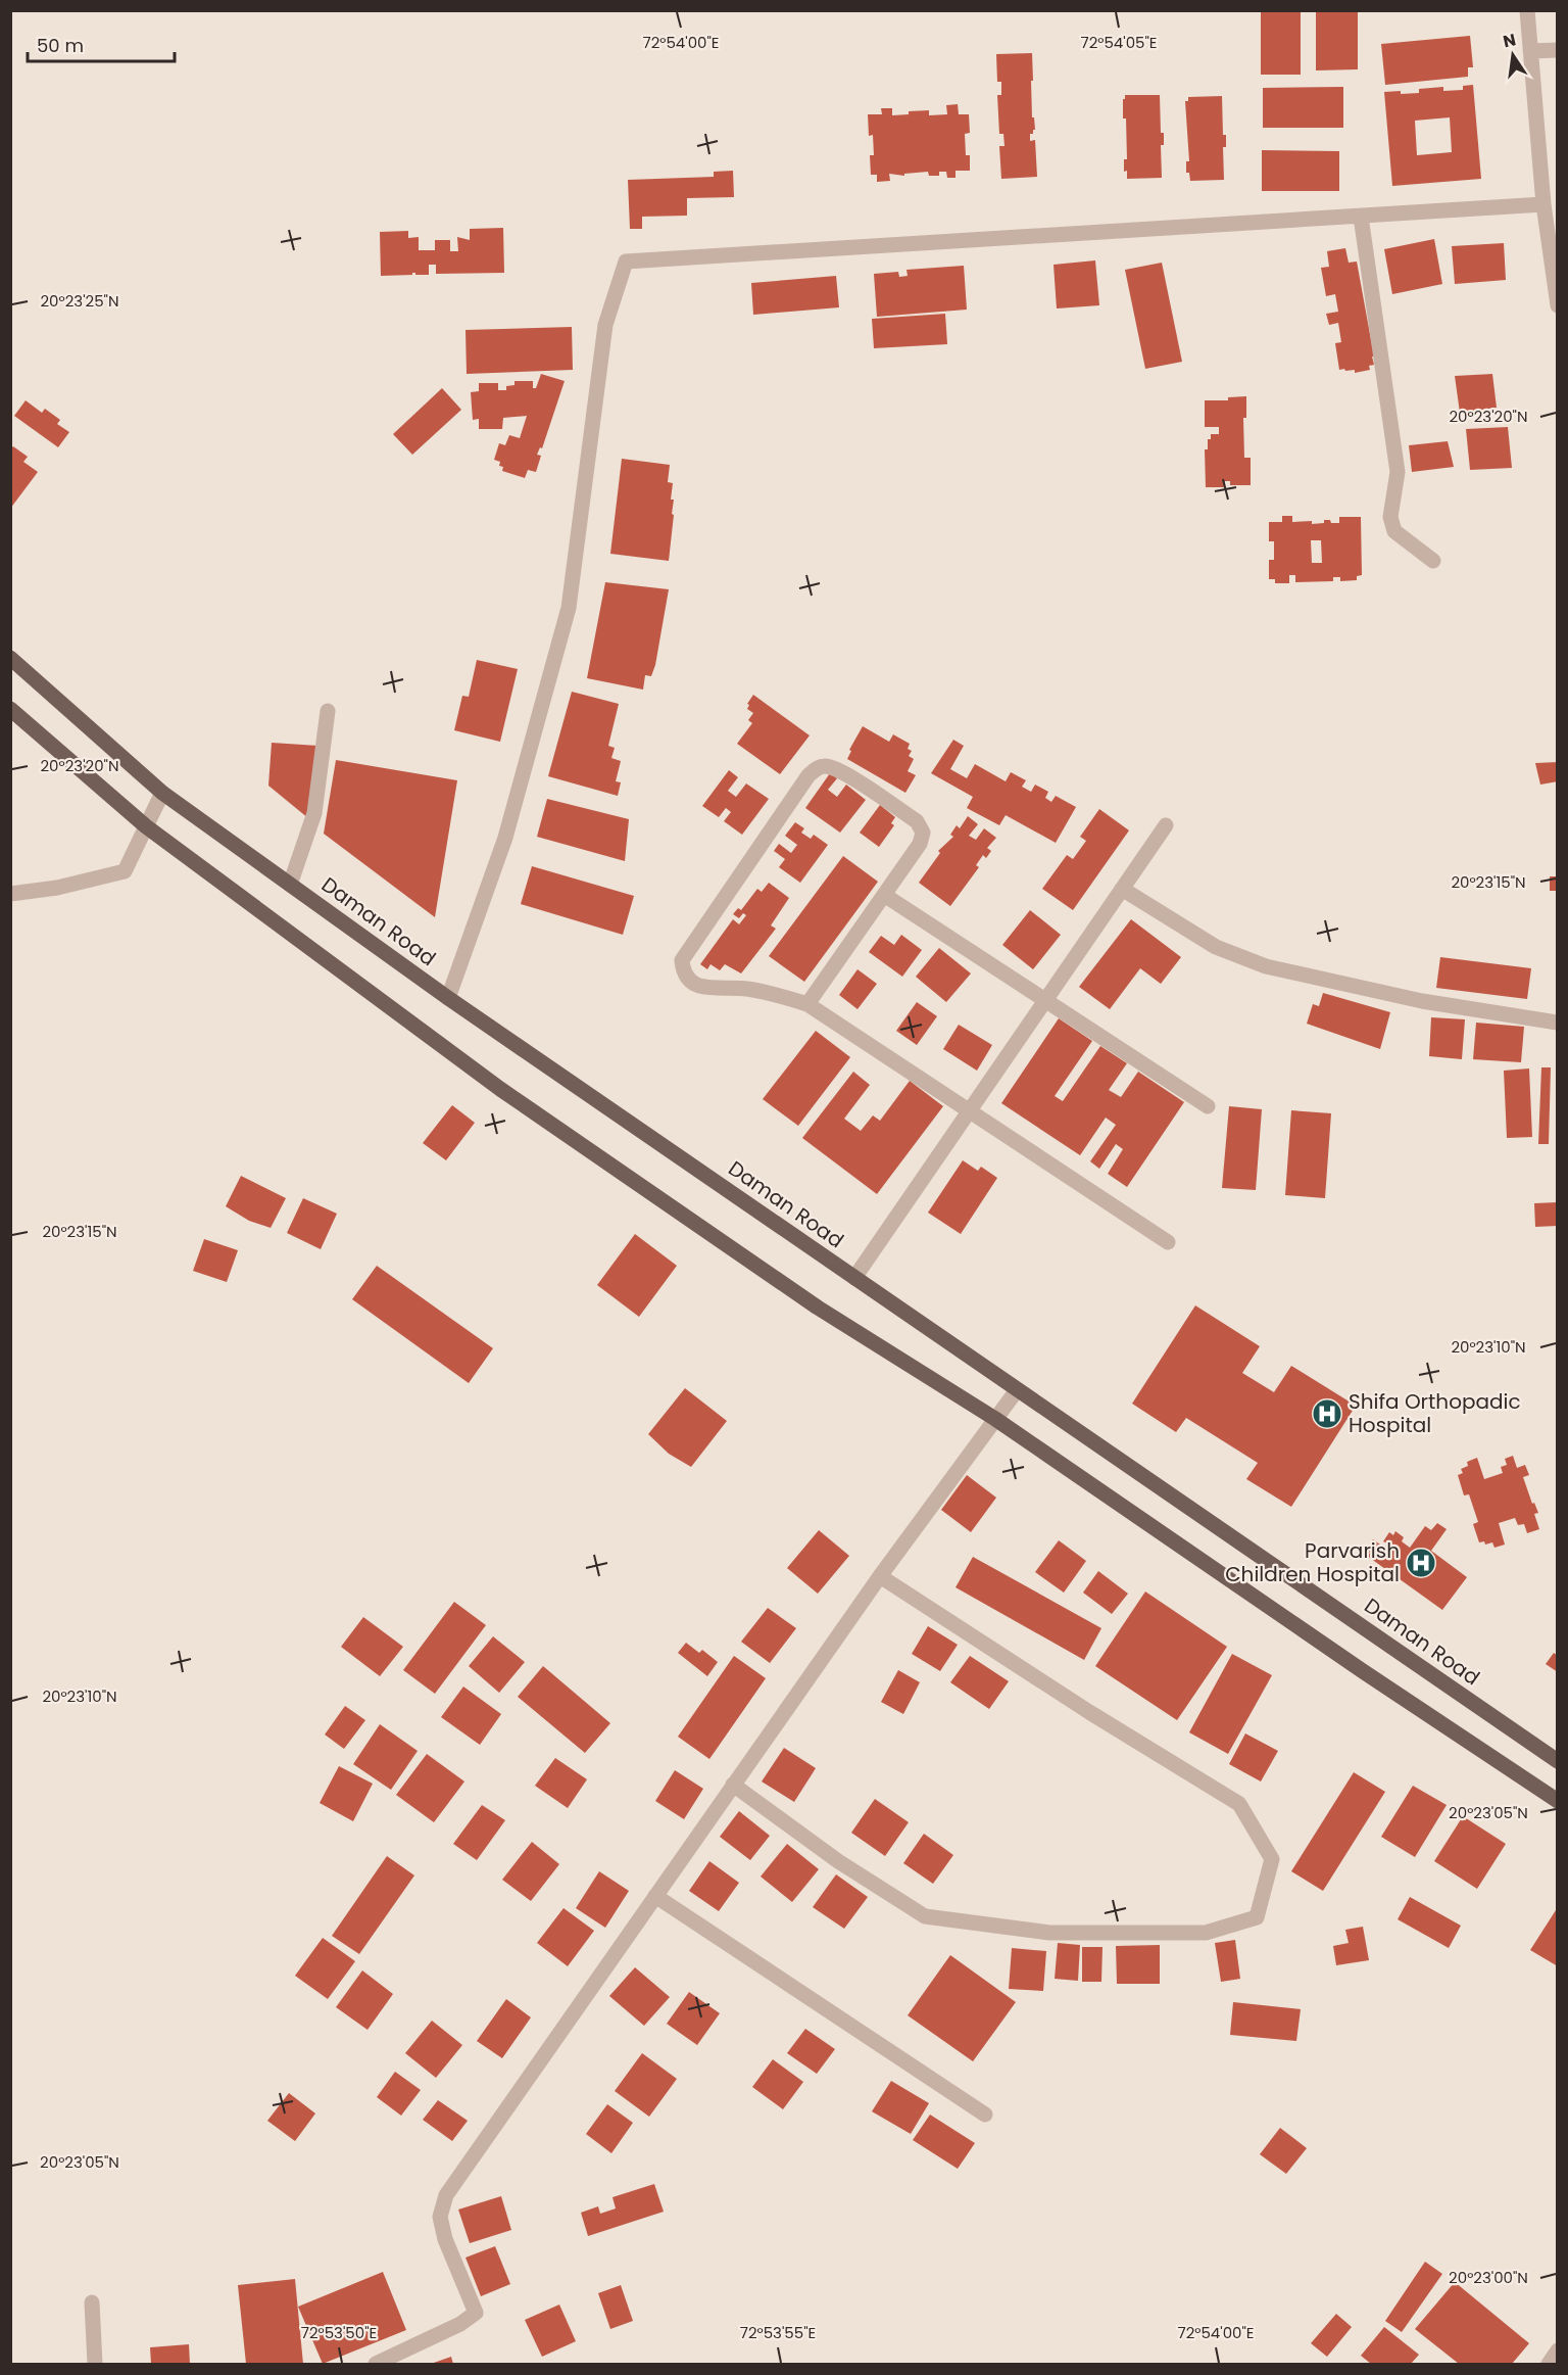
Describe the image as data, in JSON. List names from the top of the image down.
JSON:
{
  "streets": {
    "main road": ["Daman Road"]
  },
  "places": {
    "hospital": ["Shifa Orthopadic Hospital", "Parvarish Children Hospital"]
  },
  "scale_bar": "50 m",
  "north": "top",
  "coordinates": [
    "72°54'00\"E",
    "72°54'05\"E",
    "20°23'25\"N",
    "20°23'20\"N",
    "20°23'15\"N",
    "20°23'10\"N",
    "20°23'05\"N",
    "20°23'00\"N",
    "72°53'50\"E",
    "72°53'55\"E"
  ]
}
